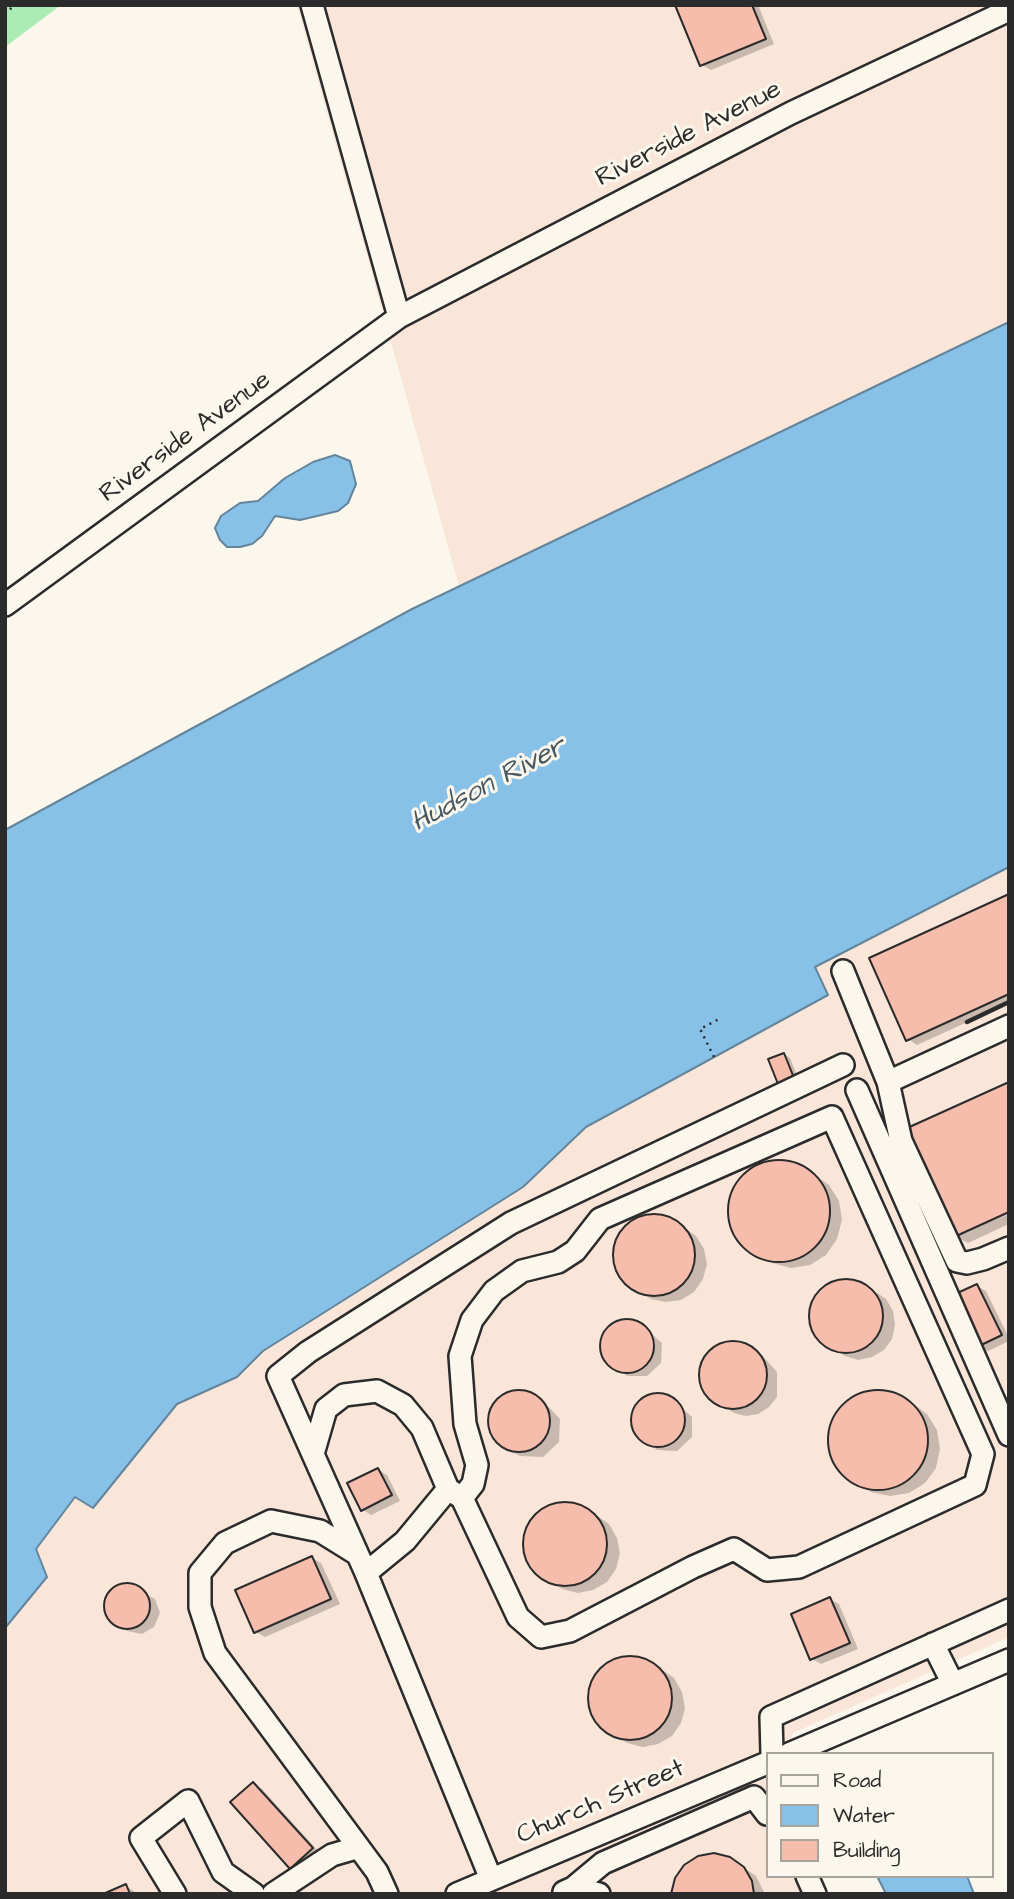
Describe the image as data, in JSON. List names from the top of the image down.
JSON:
{
  "streets": {
    "street": ["Riverside Avenue", "Church Street"]
  },
  "water": ["Hudson River"],
  "legend": ["Road", "Water", "Building"]
}
